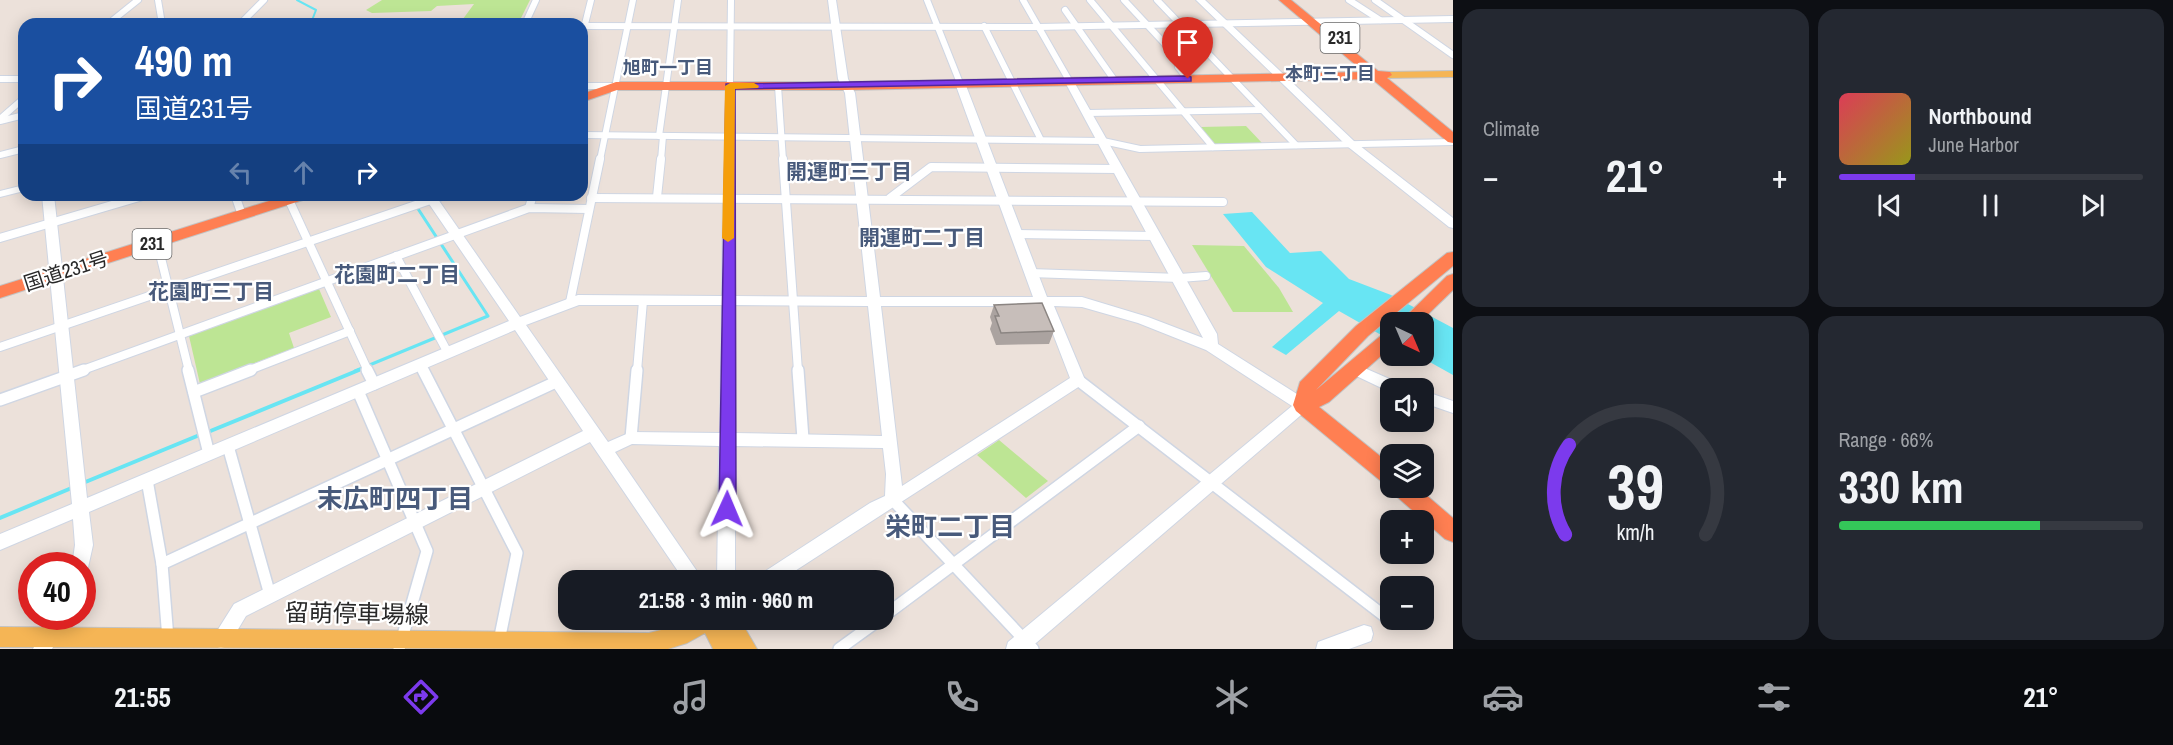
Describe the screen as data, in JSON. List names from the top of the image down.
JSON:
{
  "streets": {
    "highway": ["231", "国道231号"],
    "main road": ["留萌停車場線"]
  },
  "districts": [
    "旭町一丁目",
    "本町三丁目",
    "開運町三丁目",
    "開運町二丁目",
    "花園町二丁目",
    "花園町三丁目",
    "末広町四丁目",
    "栄町二丁目"
  ],
  "north": "bottom right",
  "page": {
    "tile": [
      "Climate",
      ["Range · 66%", "330 km"]
    ],
    "turn": ["490 m", "国道231号"],
    "song": ["Northbound", "June Harbor"],
    "heat": ["−", "21°", "+"],
    "map_buttons": ["+", "−"],
    "limit": "40",
    "trip": "21:58 · 3 min · 960 m",
    "tabs": ["21:55", "21°"],
    "gauge": ["39", "km/h"]
  }
}
